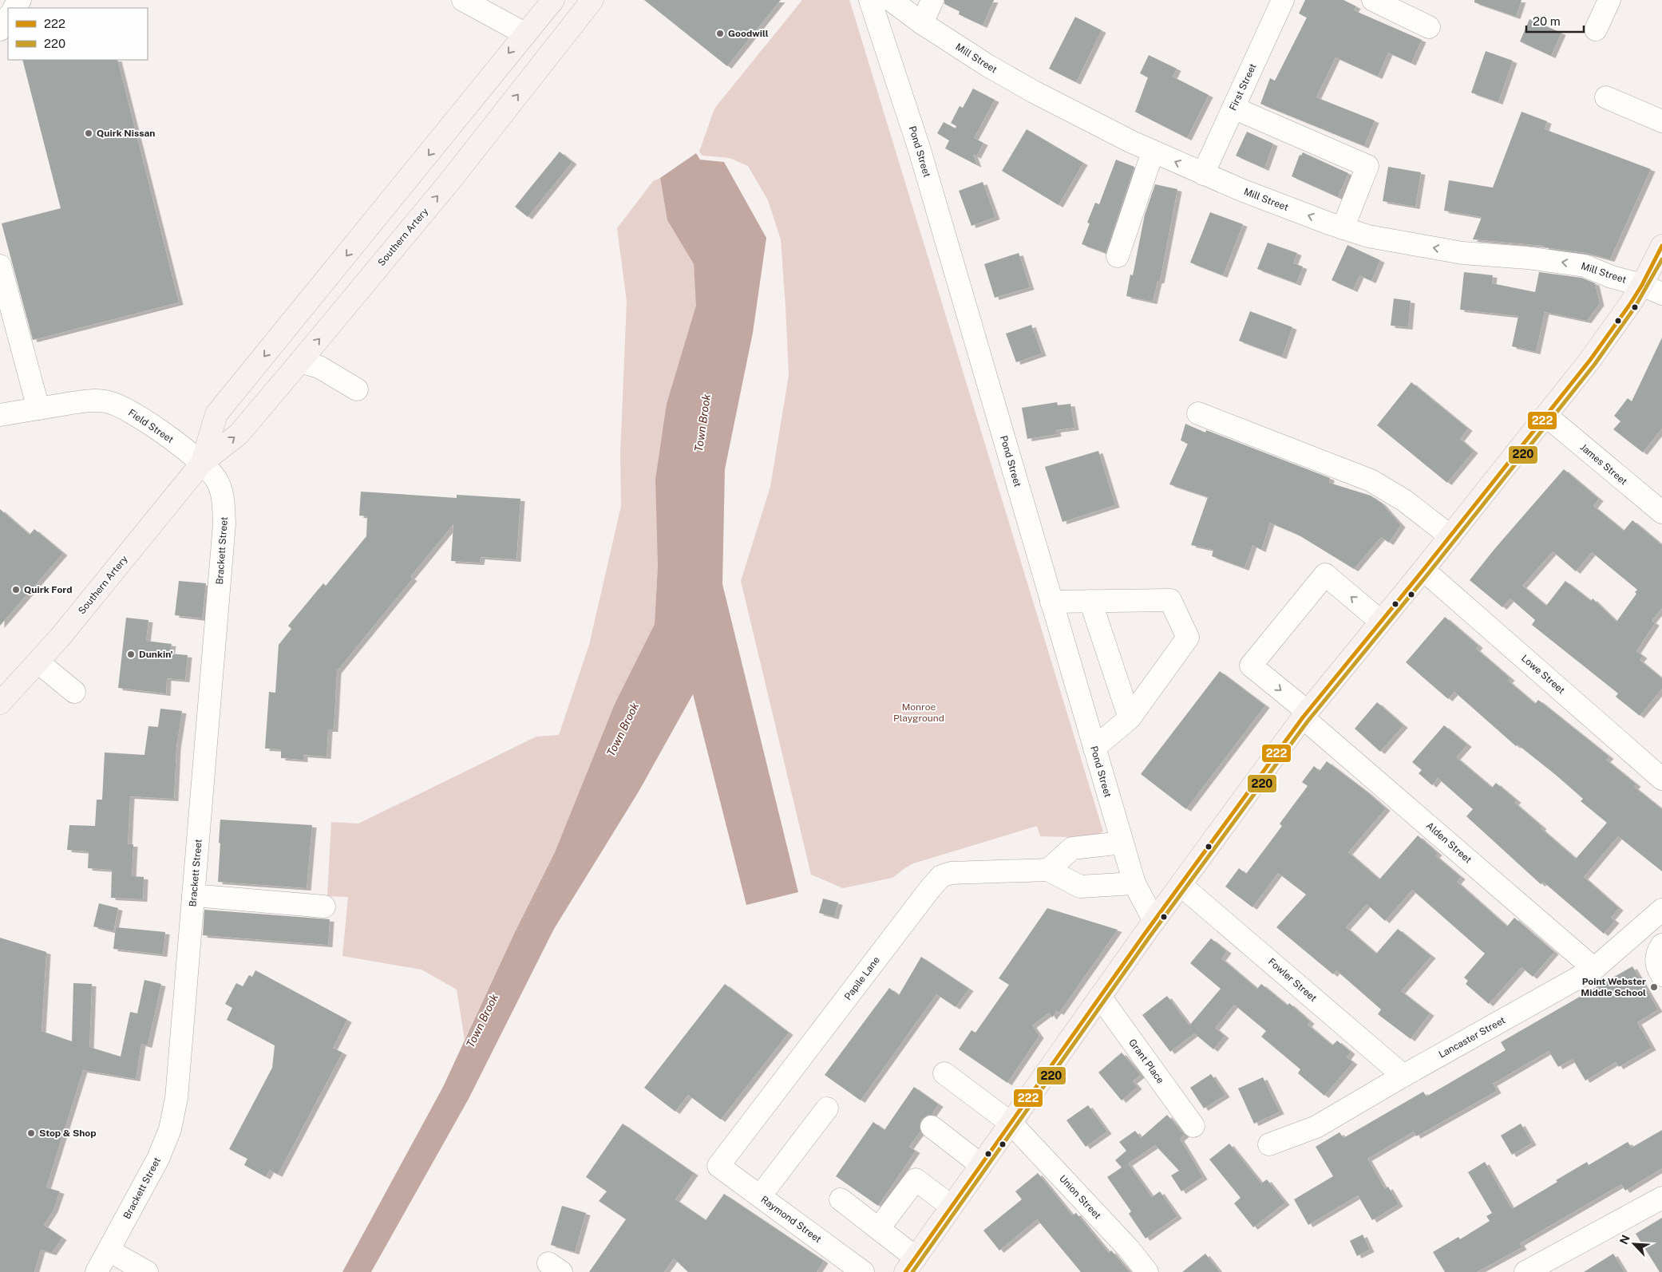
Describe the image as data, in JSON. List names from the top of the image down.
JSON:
{
  "streets": {
    "main road": ["Southern Artery"],
    "street": [
      "Mill Street",
      "First Street",
      "Pond Street",
      "Field Street",
      "James Street",
      "Brackett Street",
      "Lowe Street",
      "Alden Street",
      "Papile Lane",
      "Fowler Street",
      "Lancaster Street",
      "Grant Place",
      "Union Street",
      "Raymond Street"
    ]
  },
  "crossings": [
    ["Mill Street", "First Street"],
    ["Southern Artery", "Field Street"],
    ["Southern Artery", "Brackett Street"],
    ["Field Street", "Brackett Street"],
    ["Alden Street", "Lancaster Street"],
    ["Papile Lane", "Raymond Street"],
    ["Fowler Street", "Lancaster Street"]
  ],
  "one_way": ["Mill Street"],
  "water": ["Town Brook"],
  "parks": ["Monroe Playground"],
  "places": [
    "Goodwill",
    "Quirk Nissan",
    "Quirk Ford",
    "Dunkin'",
    "Point Webster Middle School",
    "Stop & Shop"
  ],
  "lines": ["transit line 222", "transit line 220"],
  "legend": ["222", "220"],
  "scale_bar": "20 m",
  "north": "top left"
}
